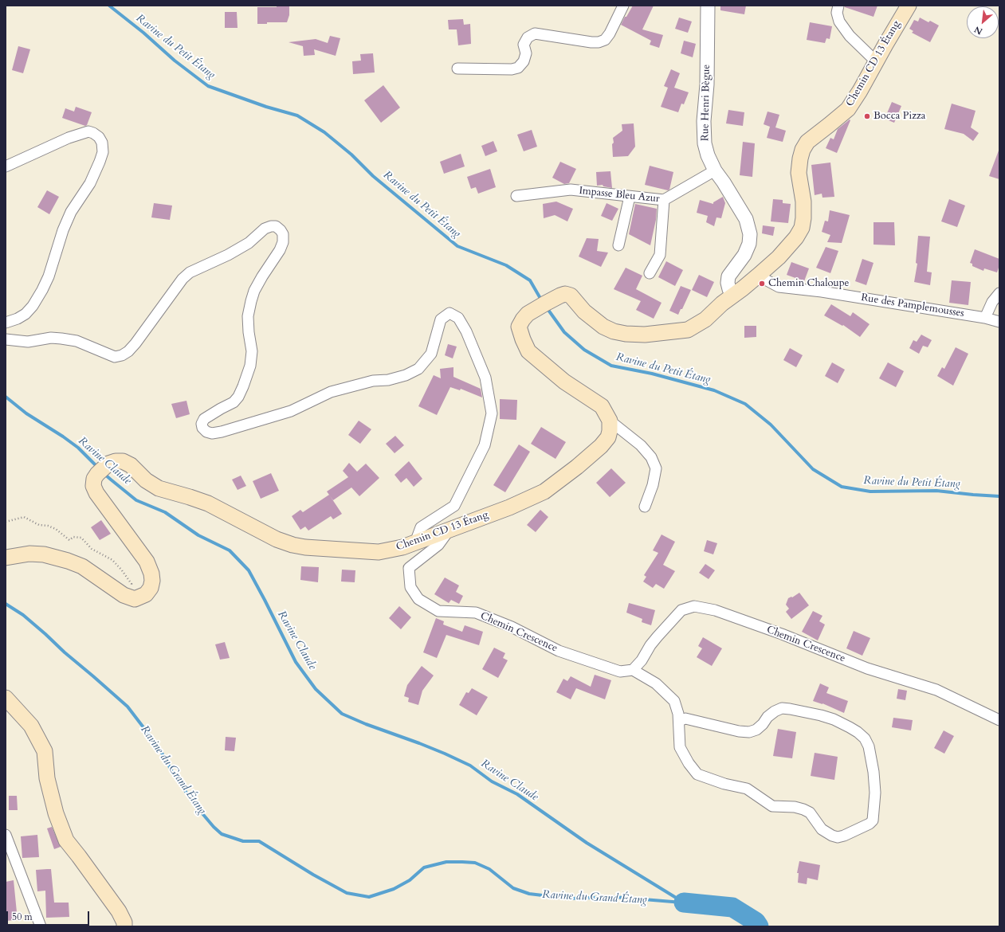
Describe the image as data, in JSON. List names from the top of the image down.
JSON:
{
  "streets": {
    "main road": ["Chemin CD 13 Étang"],
    "street": [
      "Rue Henri Bègue",
      "Impasse Bleu Azur",
      "Rue des Pamplemousses",
      "Chemin Crescence"
    ]
  },
  "crossings": [
    ["Chemin CD 13 Étang", "Rue Henri Bègue"],
    ["Chemin CD 13 Étang", "Rue des Pamplemousses"],
    ["Chemin CD 13 Étang", "Chemin Crescence"],
    ["Rue Henri Bègue", "Impasse Bleu Azur"]
  ],
  "water": ["Ravine du Petit Étang", "Ravine Claude", "Ravine du Grand Étang"],
  "places": ["Bocca Pizza", "Chemin Chaloupe"],
  "scale_bar": "50 m",
  "north": "bottom left"
}
